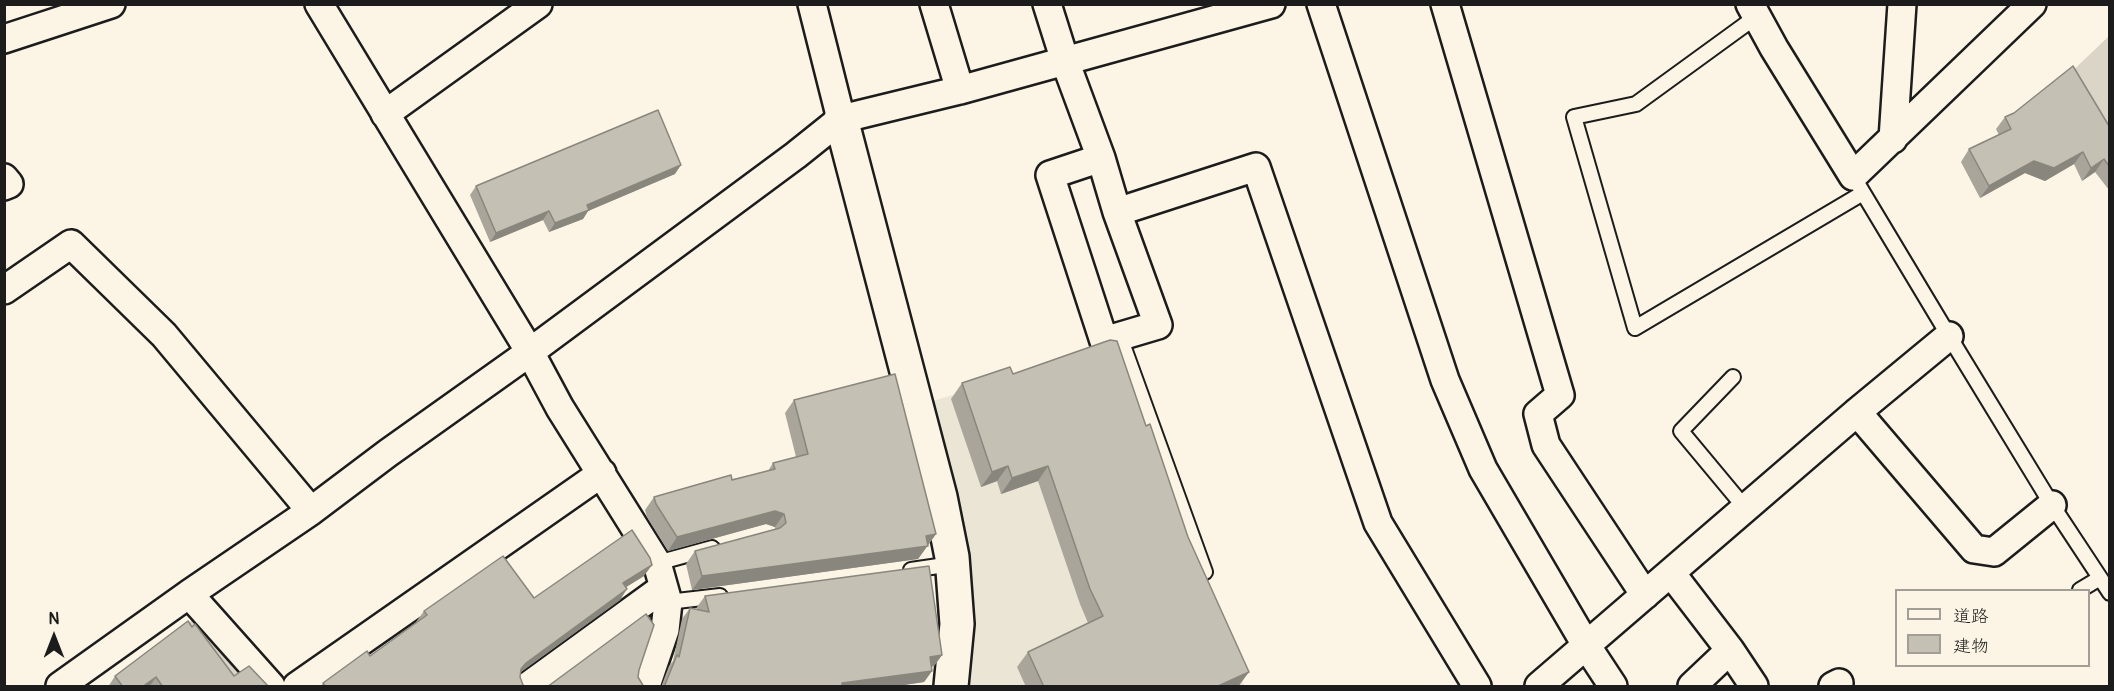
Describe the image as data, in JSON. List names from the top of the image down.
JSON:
{
  "legend": ["道路", "建物"],
  "north": "top"
}
